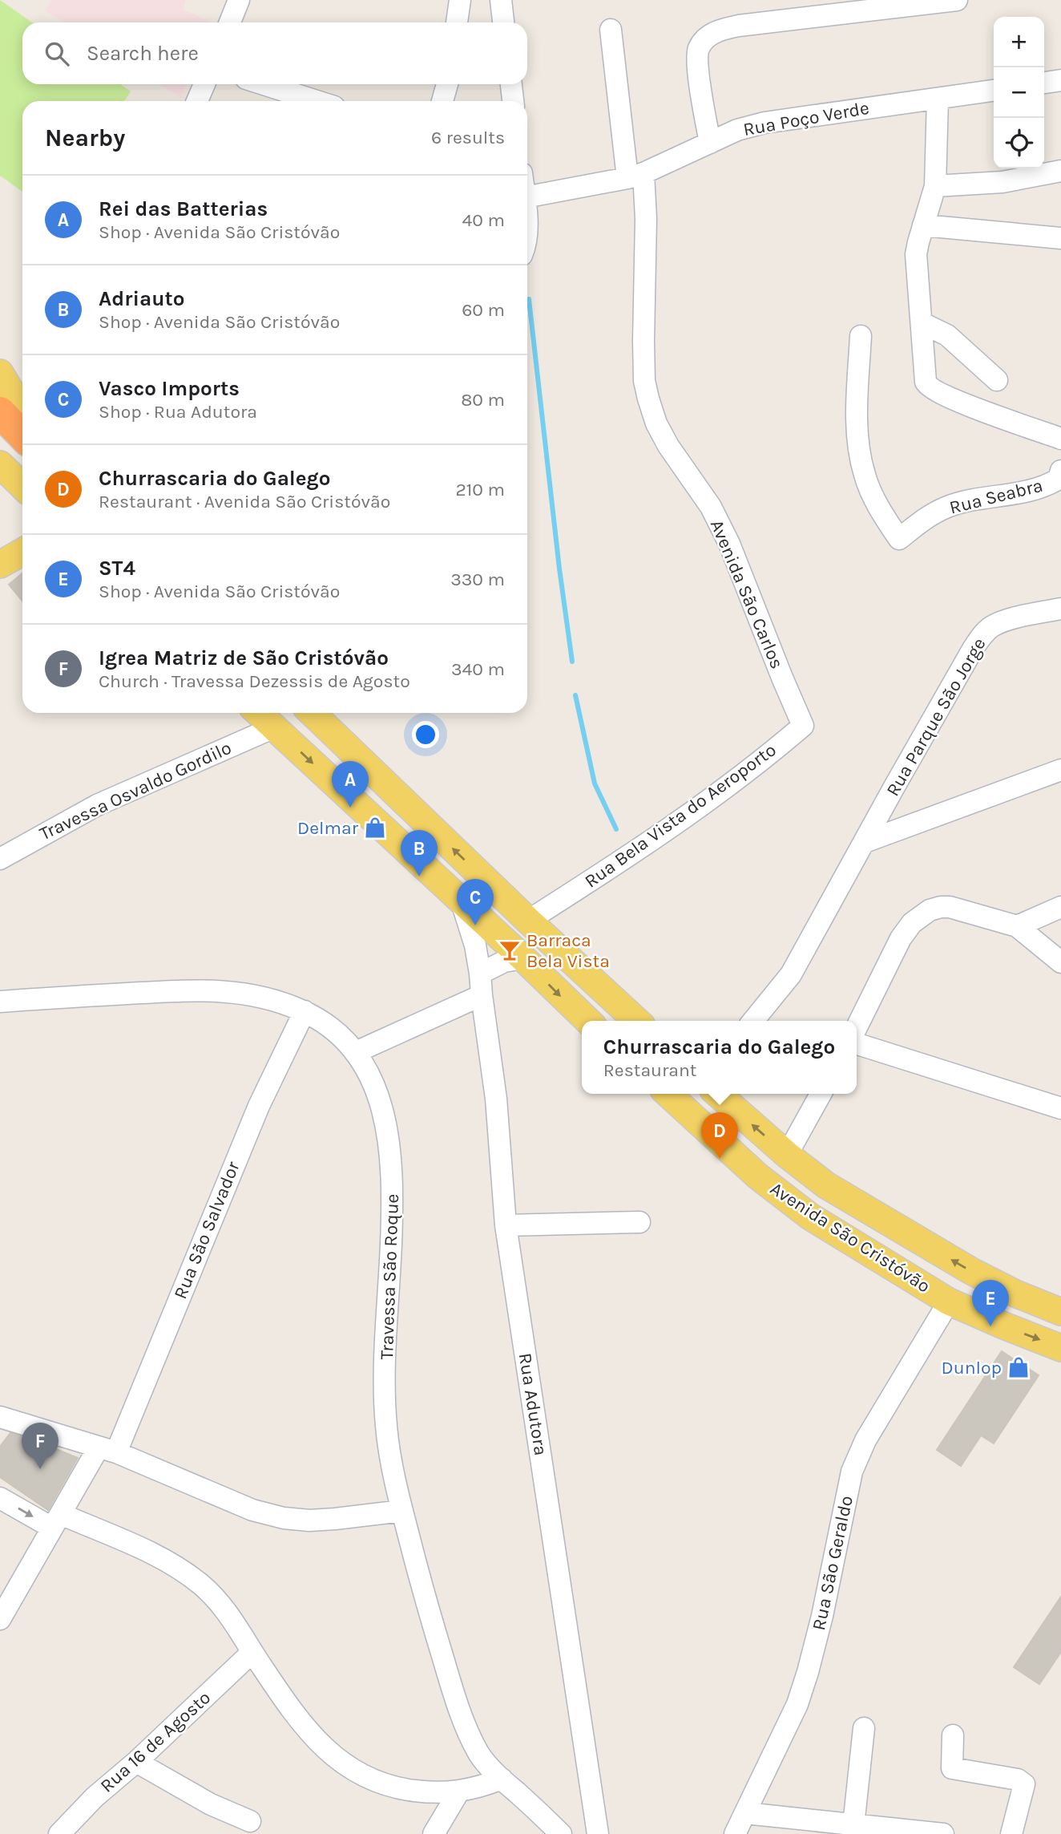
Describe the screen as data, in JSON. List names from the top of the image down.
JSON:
{
  "streets": {
    "main road": ["Avenida São Cristóvão"],
    "street": [
      "Rua Poço Verde",
      "Rua Seabra",
      "Avenida São Carlos",
      "Rua Parque São Jorge",
      "Travessa Osvaldo Gordilo",
      "Rua Bela Vista do Aeroporto",
      "Rua São Salvador",
      "Travessa São Roque",
      "Rua Adutora",
      "Rua São Geraldo",
      "Rua 16 de Agosto"
    ]
  },
  "crossings": [
    ["Rua Poço Verde", "Avenida São Carlos"],
    ["Avenida São Carlos", "Rua Bela Vista do Aeroporto"],
    ["Rua São Salvador", "Travessa São Roque"],
    ["Avenida São Cristóvão", "Rua São Geraldo"]
  ],
  "places": {
    "shop": ["Delmar", "Dunlop"],
    "bar": ["Barraca Bela Vista"]
  },
  "page": {
    "map_buttons": ["+", "−"],
    "search": "Search here",
    "heading": ["Nearby", "6 results"],
    "list": [
      {
        "mark": "A",
        "name": "Rei das Batterias",
        "note": "Shop · Avenida São Cristóvão",
        "value": "40 m"
      },
      {
        "mark": "B",
        "name": "Adriauto",
        "note": "Shop · Avenida São Cristóvão",
        "value": "60 m"
      },
      {
        "mark": "C",
        "name": "Vasco Imports",
        "note": "Shop · Rua Adutora",
        "value": "80 m"
      },
      {
        "mark": "D",
        "name": "Churrascaria do Galego",
        "note": "Restaurant · Avenida São Cristóvão",
        "value": "210 m"
      },
      {
        "mark": "E",
        "name": "ST4",
        "note": "Shop · Avenida São Cristóvão",
        "value": "330 m"
      },
      {
        "mark": "F",
        "name": "Igrea Matriz de São Cristóvão",
        "note": "Church · Travessa Dezessis de Agosto",
        "value": "340 m"
      }
    ],
    "pins": [
      "A",
      "B",
      "C",
      "D",
      "E",
      "F"
    ],
    "popup": ["Churrascaria do Galego", "Restaurant"]
  }
}
